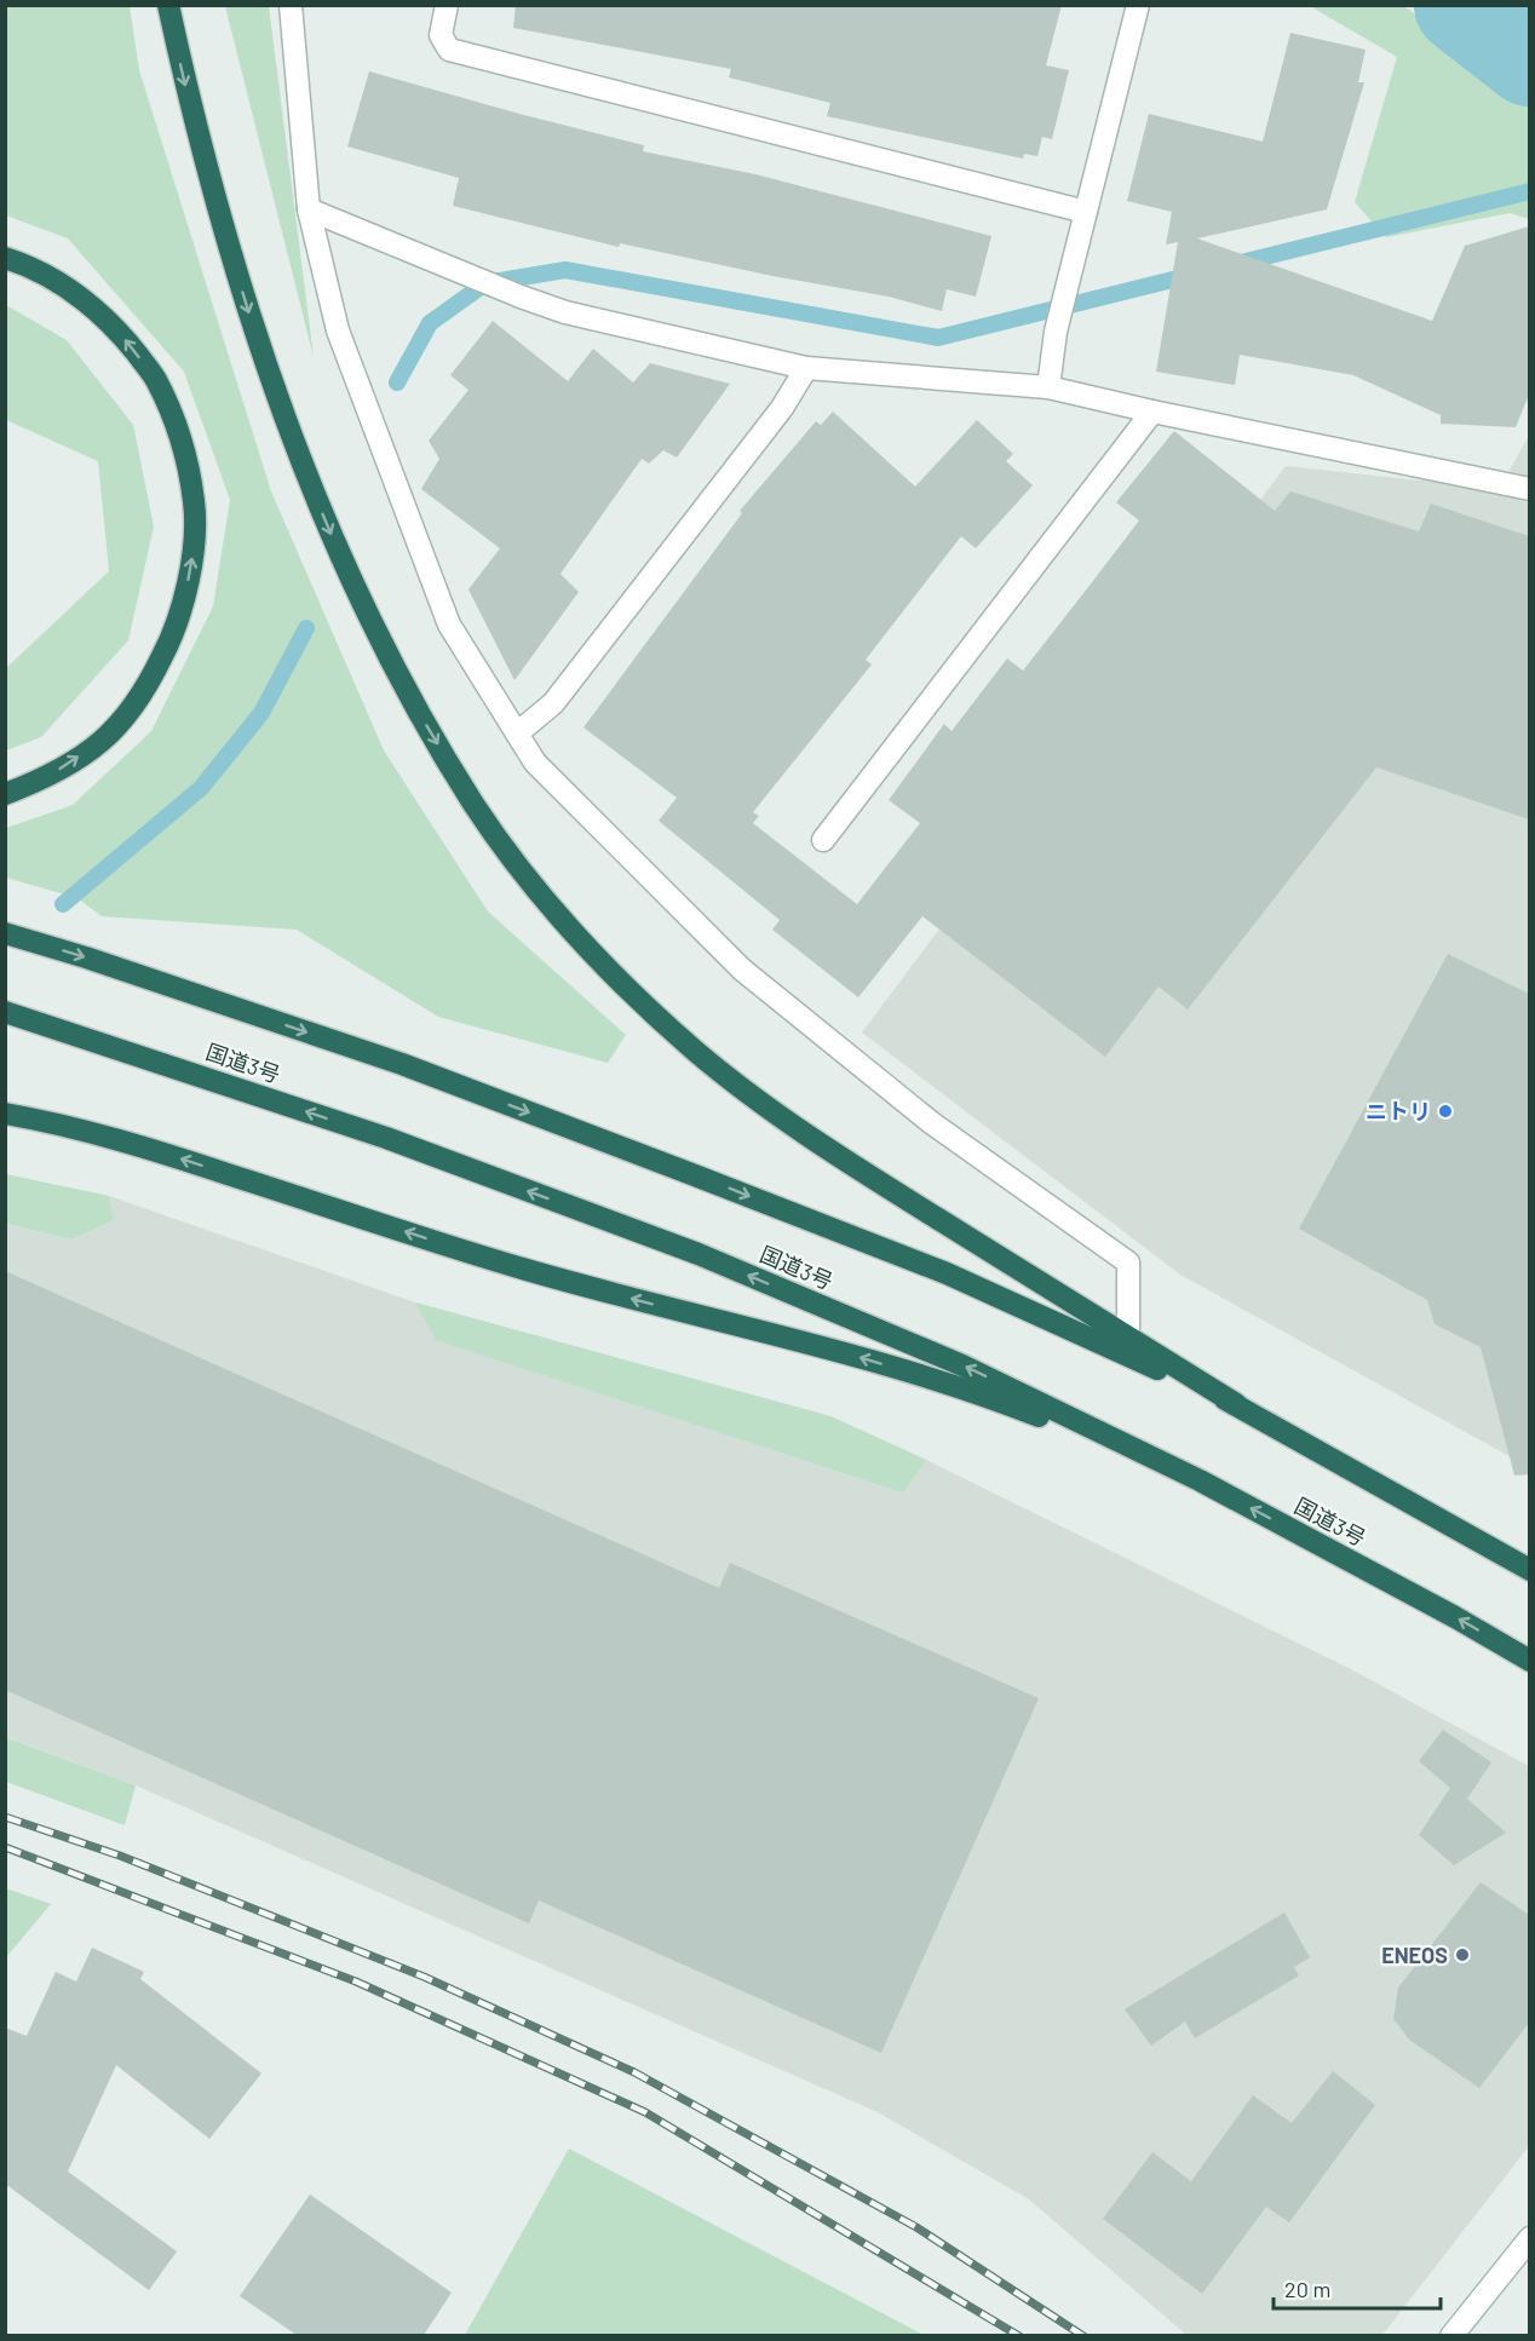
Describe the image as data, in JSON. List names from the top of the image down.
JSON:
{
  "streets": {
    "highway": ["国道3号"]
  },
  "places": ["ニトリ", "ENEOS"],
  "scale_bar": "20 m"
}
